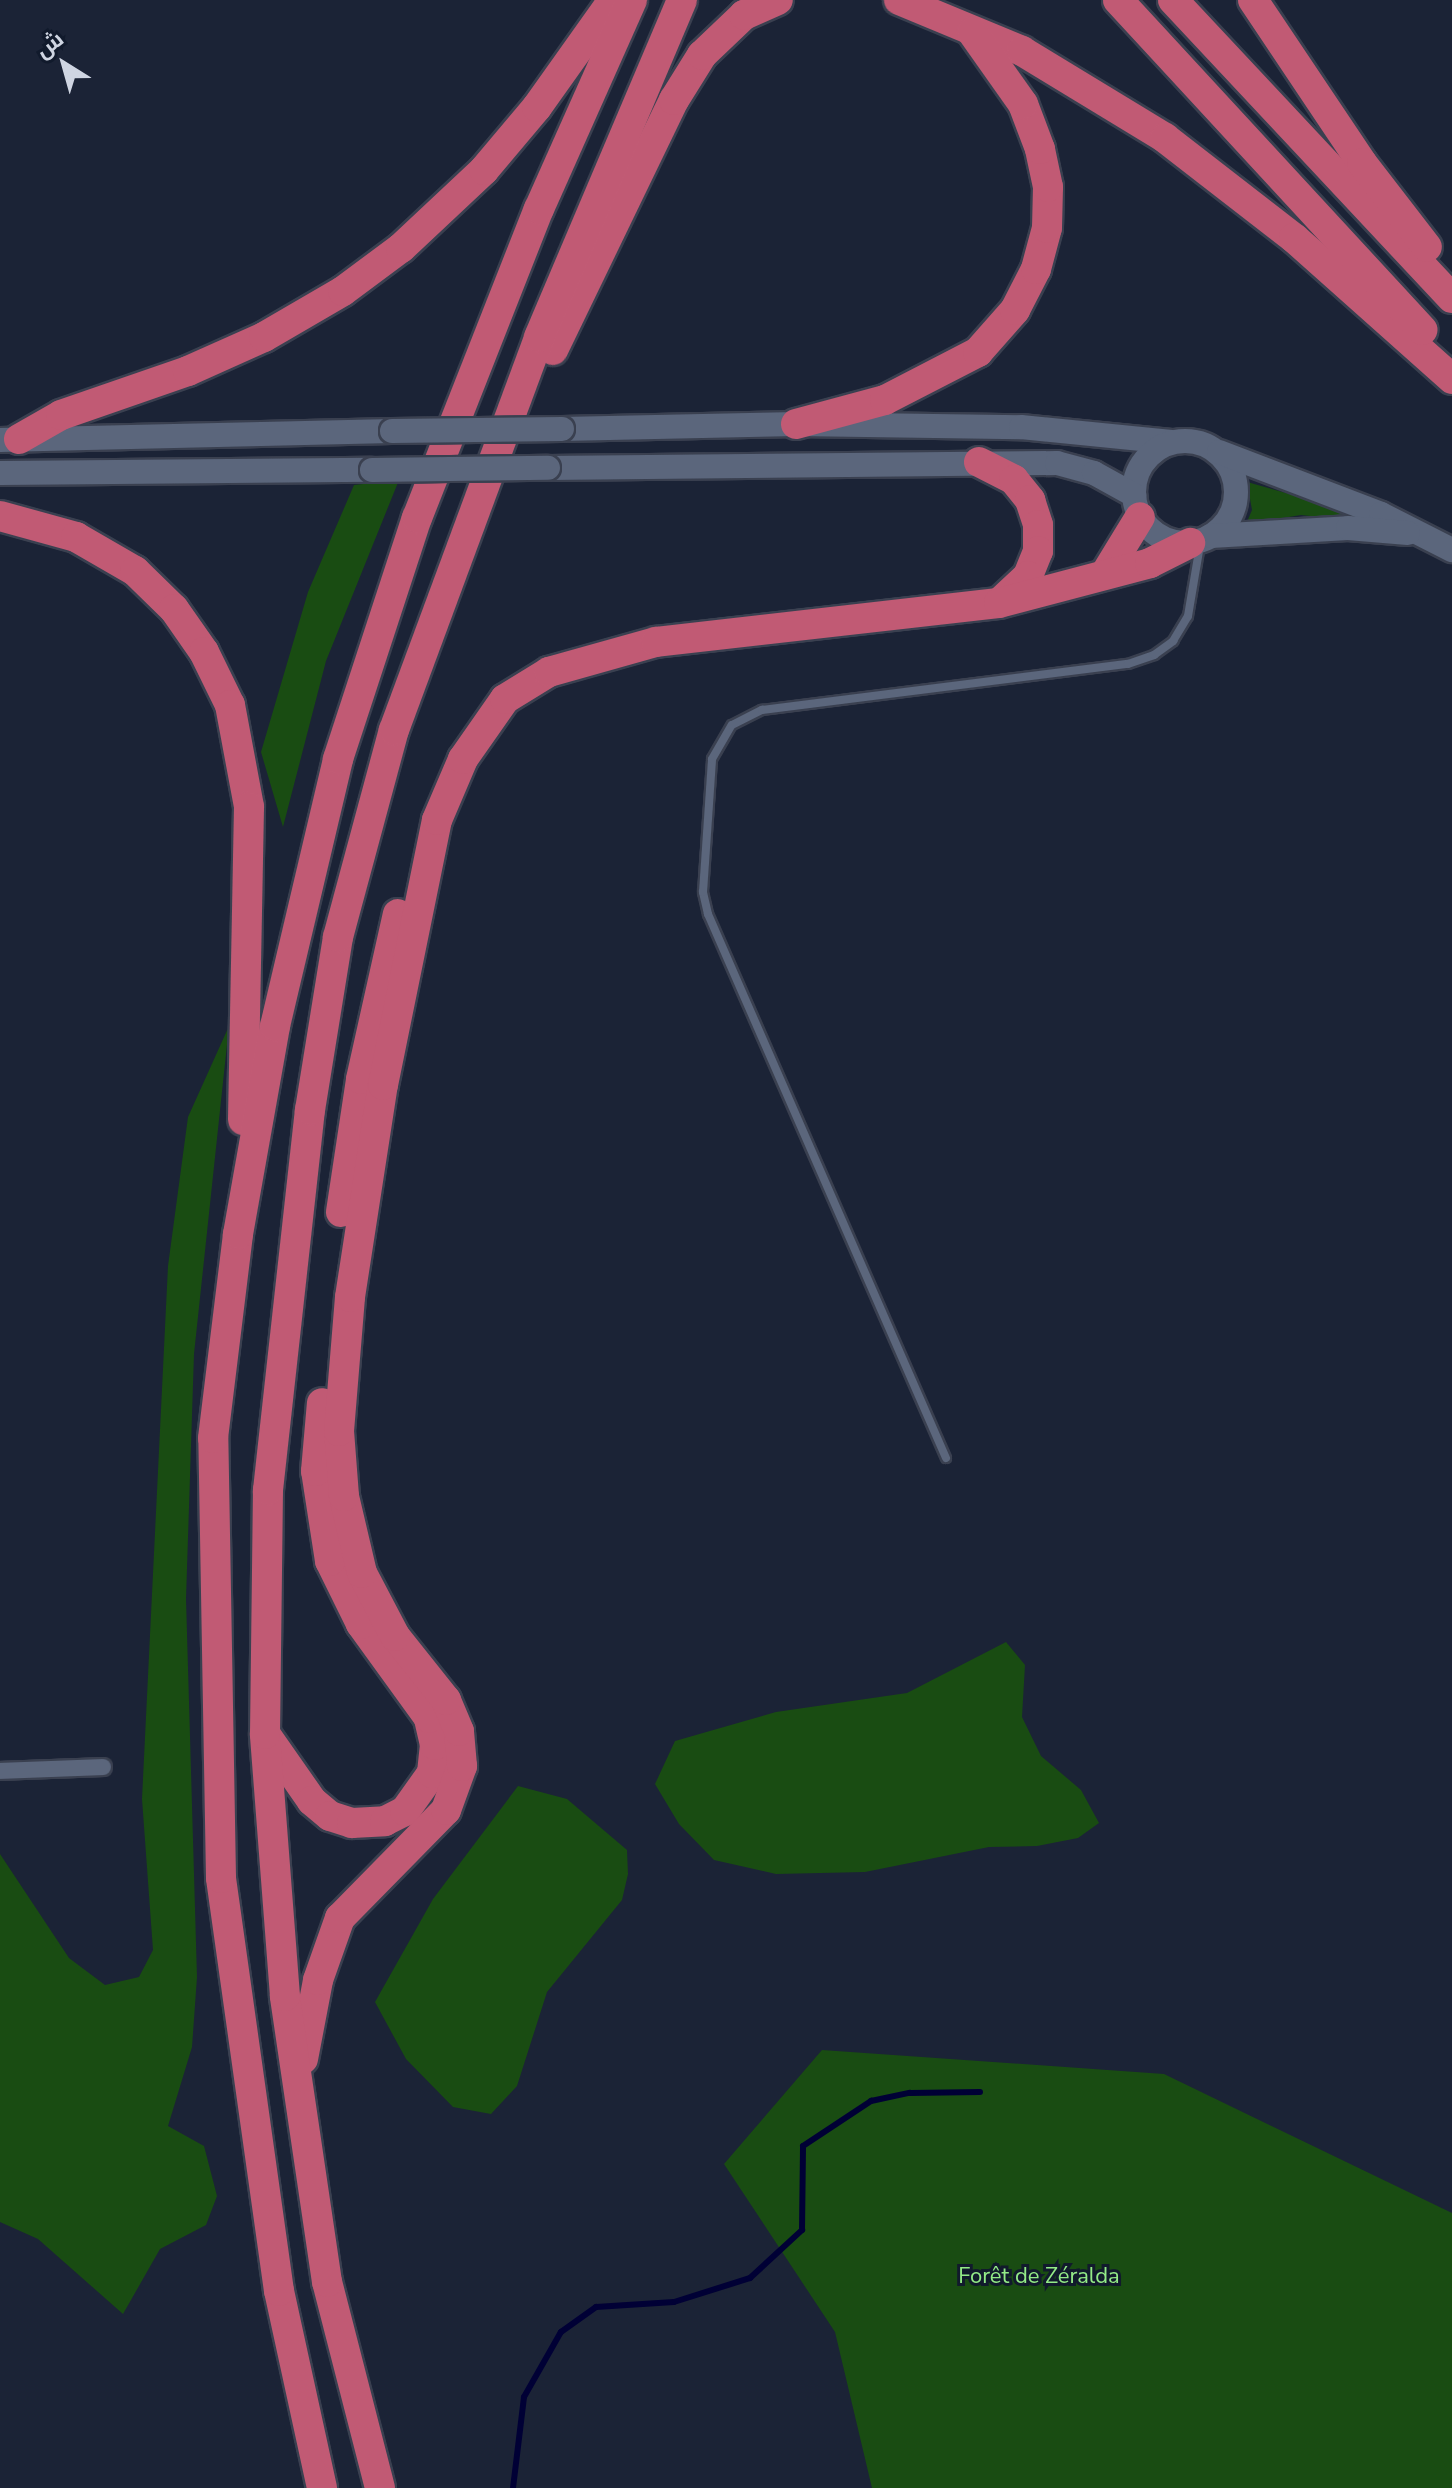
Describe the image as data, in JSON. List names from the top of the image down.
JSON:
{
  "parks": ["Forêt de Zéralda"],
  "north": "top left"
}
